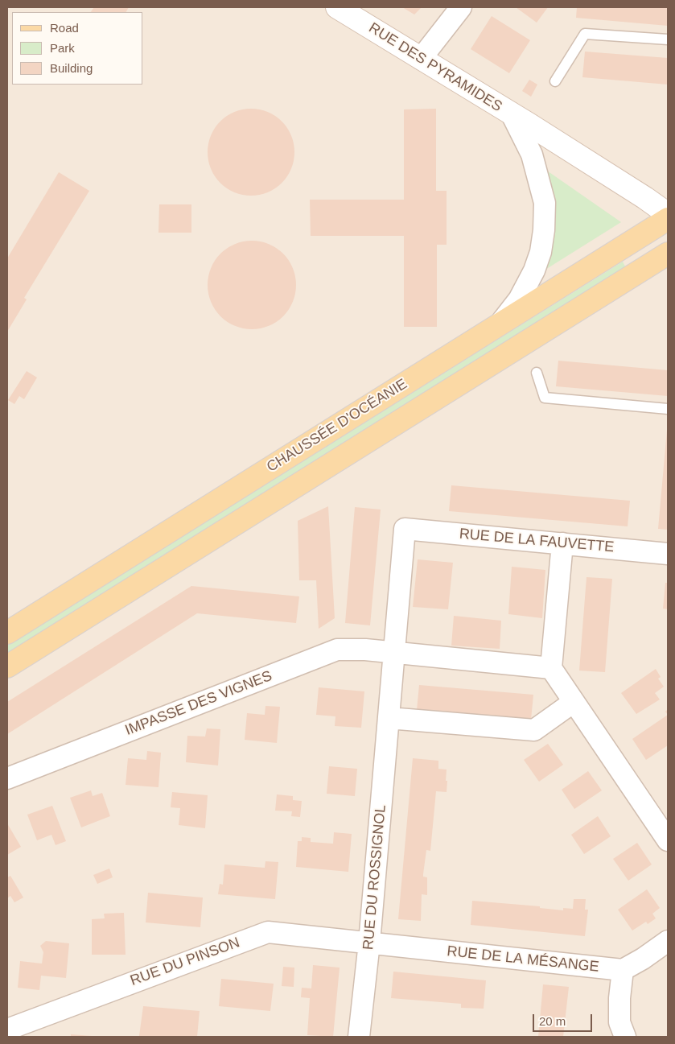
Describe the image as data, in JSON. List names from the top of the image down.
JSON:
{
  "streets": {
    "main road": ["CHAUSSÉE D'OCÉANIE"],
    "street": [
      "RUE DES PYRAMIDES",
      "RUE DE LA FAUVETTE",
      "IMPASSE DES VIGNES",
      "RUE DU ROSSIGNOL",
      "RUE DE LA MÉSANGE",
      "RUE DU PINSON"
    ]
  },
  "crossings": [
    ["RUE DES PYRAMIDES", "CHAUSSÉE D'OCÉANIE"],
    ["RUE DE LA FAUVETTE", "RUE DU ROSSIGNOL"],
    ["IMPASSE DES VIGNES", "RUE DU ROSSIGNOL"],
    ["RUE DU ROSSIGNOL", "RUE DE LA MÉSANGE"],
    ["RUE DU ROSSIGNOL", "RUE DU PINSON"],
    ["RUE DE LA MÉSANGE", "RUE DU PINSON"]
  ],
  "legend": ["Road", "Park", "Building"],
  "scale_bar": "20 m"
}
